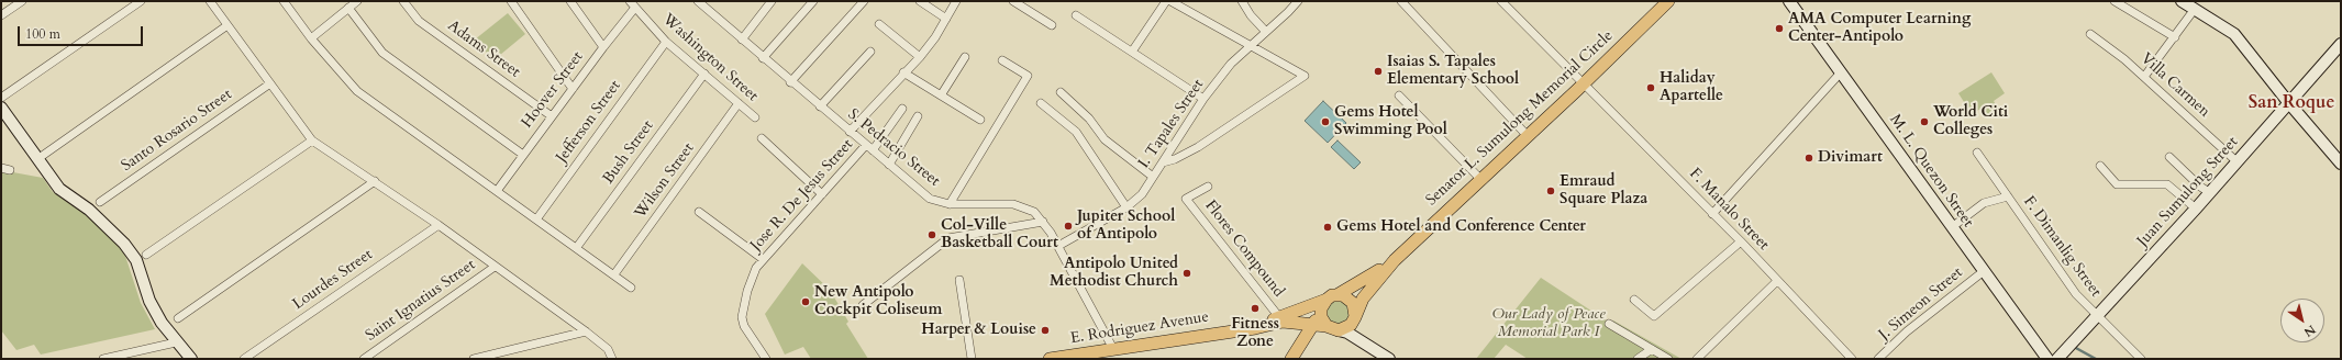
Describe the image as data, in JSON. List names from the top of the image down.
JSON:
{
  "streets": {
    "main road": [
      "Senator L. Sumulong Memorial Circle",
      "M. L. Quezon Street",
      "Juan Sumulong Street",
      "E. Rodriguez Avenue"
    ],
    "street": [
      "Adams Street",
      "Washington Street",
      "Villa Carmen",
      "Hoover Street",
      "Jefferson Street",
      "I. Tapales Street",
      "Santo Rosario Street",
      "S. Pedracio Street",
      "Bush Street",
      "Wilson Street",
      "Jose R. De Jesus Street",
      "F. Manalo Street",
      "F. Dimanlig Street",
      "Flores Compound",
      "Lourdes Street",
      "Saint Ignatius Street",
      "J. Simeon Street"
    ]
  },
  "crossings": [
    ["Adams Street", "Hoover Street"],
    ["Washington Street", "Hoover Street"],
    ["Washington Street", "Jefferson Street"],
    ["Washington Street", "Bush Street"],
    ["Washington Street", "Wilson Street"],
    ["Villa Carmen", "Juan Sumulong Street"],
    ["Senator L. Sumulong Memorial Circle", "F. Manalo Street"],
    ["Senator L. Sumulong Memorial Circle", "E. Rodriguez Avenue"],
    ["I. Tapales Street", "S. Pedracio Street"],
    ["S. Pedracio Street", "Jose R. De Jesus Street"],
    ["S. Pedracio Street", "E. Rodriguez Avenue"],
    ["M. L. Quezon Street", "F. Dimanlig Street"],
    ["M. L. Quezon Street", "J. Simeon Street"],
    ["Juan Sumulong Street", "F. Dimanlig Street"],
    ["Flores Compound", "E. Rodriguez Avenue"]
  ],
  "districts": ["San Roque"],
  "parks": ["Our Lady of Peace Memorial Park I"],
  "places": [
    "AMA Computer Learning Center-Antipolo",
    "Isaias S. Tapales Elementary School",
    "Haliday Apartelle",
    "Gems Hotel Swimming Pool",
    "World Citi Colleges",
    "Divimart",
    "Emraud Square Plaza",
    "Jupiter School of Antipolo",
    "Gems Hotel and Conference Center",
    "Col-Ville Basketball Court",
    "Antipolo United Methodist Church",
    "New Antipolo Cockpit Coliseum",
    "Fitness Zone",
    "Harper & Louise"
  ],
  "scale_bar": "100 m",
  "north": "bottom right"
}
